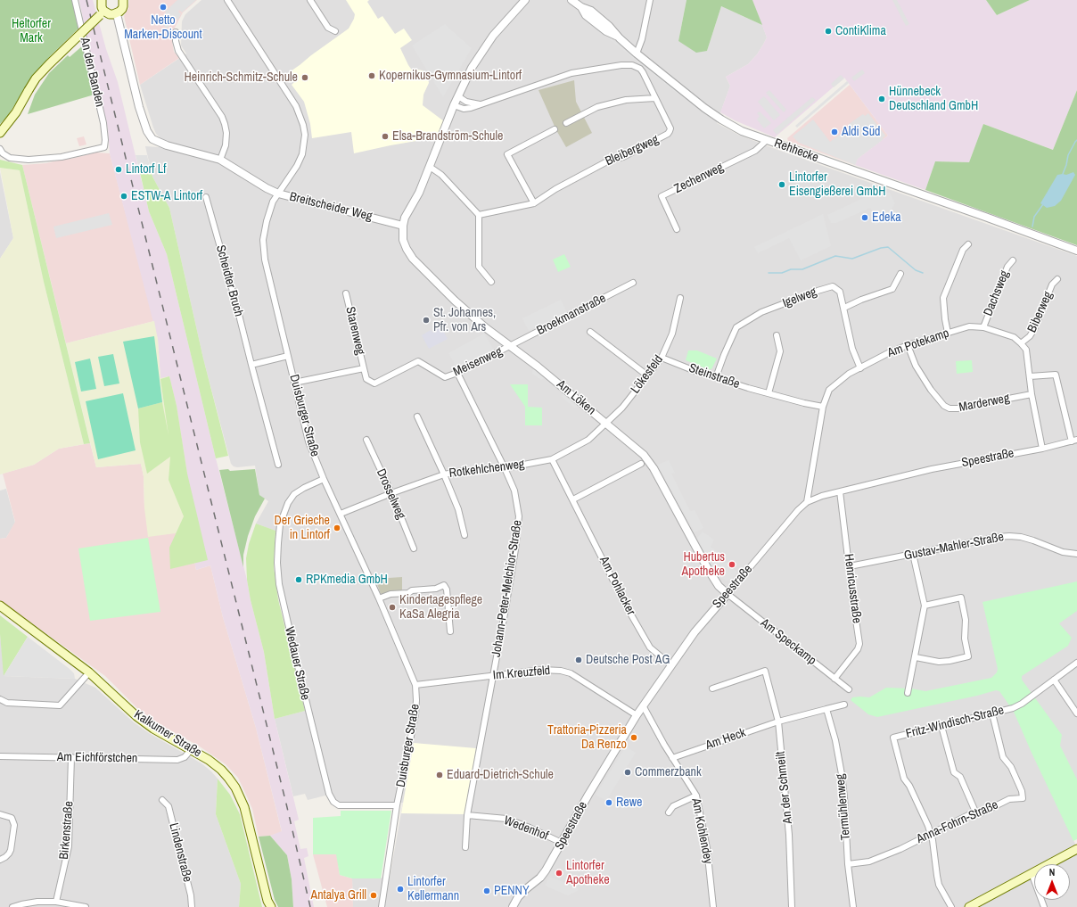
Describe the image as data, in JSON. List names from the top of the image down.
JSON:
{
  "streets": {
    "main road": ["Kalkumer Straße"],
    "street": [
      "An den Banden",
      "Bleibergweg",
      "Rehhecke",
      "Zechenweg",
      "Breitscheider Weg",
      "Scheidter Bruch",
      "Dachsweg",
      "Igelweg",
      "Biberweg",
      "Broekmanstraße",
      "Starenweg",
      "Am Potekamp",
      "Meisenweg",
      "Lökesfeld",
      "Steinstraße",
      "Am Löken",
      "Marderweg",
      "Duisburger Straße",
      "Speestraße",
      "Rotkehlchenweg",
      "Drosselweg",
      "Gustav-Mahler-Straße",
      "Am Pohlacker",
      "Johann-Peter-Melchior-Straße",
      "Henricusstraße",
      "Am Speckamp",
      "Wedauer Straße",
      "Im Kreuzfeld",
      "Fritz-Windisch-Straße",
      "Am Heck",
      "Am Eichförstchen",
      "An der Schmeilt",
      "Termühlenweg",
      "Anna-Fohrn-Straße",
      "Wedenhof",
      "Birkenstraße",
      "Am Kohlendey",
      "Lindenstraße"
    ]
  },
  "crossings": [
    ["Rehhecke", "Zechenweg"],
    ["Breitscheider Weg", "Am Löken"],
    ["Breitscheider Weg", "Duisburger Straße"],
    ["Dachsweg", "Am Potekamp"],
    ["Igelweg", "Am Potekamp"],
    ["Igelweg", "Steinstraße"],
    ["Biberweg", "Am Potekamp"],
    ["Broekmanstraße", "Meisenweg"],
    ["Broekmanstraße", "Am Löken"],
    ["Starenweg", "Meisenweg"],
    ["Am Potekamp", "Steinstraße"],
    ["Am Potekamp", "Marderweg"],
    ["Am Potekamp", "Speestraße"],
    ["Meisenweg", "Am Löken"],
    ["Meisenweg", "Johann-Peter-Melchior-Straße"],
    ["Lökesfeld", "Steinstraße"],
    ["Lökesfeld", "Am Löken"],
    ["Lökesfeld", "Rotkehlchenweg"],
    ["Am Löken", "Speestraße"],
    ["Am Löken", "Rotkehlchenweg"],
    ["Am Löken", "Am Speckamp"],
    ["Duisburger Straße", "Rotkehlchenweg"],
    ["Duisburger Straße", "Wedauer Straße"],
    ["Duisburger Straße", "Im Kreuzfeld"],
    ["Speestraße", "Am Pohlacker"],
    ["Speestraße", "Henricusstraße"],
    ["Speestraße", "Am Speckamp"],
    ["Speestraße", "Im Kreuzfeld"],
    ["Speestraße", "Wedenhof"],
    ["Speestraße", "Am Kohlendey"],
    ["Rotkehlchenweg", "Drosselweg"],
    ["Rotkehlchenweg", "Am Pohlacker"],
    ["Rotkehlchenweg", "Johann-Peter-Melchior-Straße"],
    ["Gustav-Mahler-Straße", "Henricusstraße"],
    ["Johann-Peter-Melchior-Straße", "Im Kreuzfeld"],
    ["Johann-Peter-Melchior-Straße", "Wedenhof"],
    ["Henricusstraße", "Am Speckamp"],
    ["Fritz-Windisch-Straße", "Anna-Fohrn-Straße"],
    ["Kalkumer Straße", "Am Eichförstchen"],
    ["Am Heck", "An der Schmeilt"],
    ["Am Heck", "Am Kohlendey"],
    ["Am Eichförstchen", "Birkenstraße"],
    ["Termühlenweg", "Anna-Fohrn-Straße"]
  ],
  "parks": ["Heltorfer Mark"],
  "places": [
    "Netto Marken-Discount",
    "ContiKlima",
    "Kopernikus-Gymnasium-Lintorf",
    "Heinrich-Schmitz-Schule",
    "Hünnebeck Deutschland GmbH",
    "Aldi Süd",
    "Elsa-Brandström-Schule",
    "Lintorf Lf",
    "Lintorfer Eisengießerei GmbH",
    "ESTW-A Lintorf",
    "Edeka",
    "St. Johannes, Pfr. von Ars",
    "Der Grieche in Lintorf",
    "Hubertus Apotheke",
    "RPKmedia GmbH",
    "Kindertagespflege KaSa Alegria",
    "Deutsche Post AG",
    "Trattoria-Pizzeria Da Renzo",
    "Commerzbank",
    "Eduard-Dietrich-Schule",
    "Rewe",
    "Lintorfer Apotheke",
    "Lintorfer Kellermann",
    "PENNY",
    "Antalya Grill"
  ],
  "north": "top"
}
